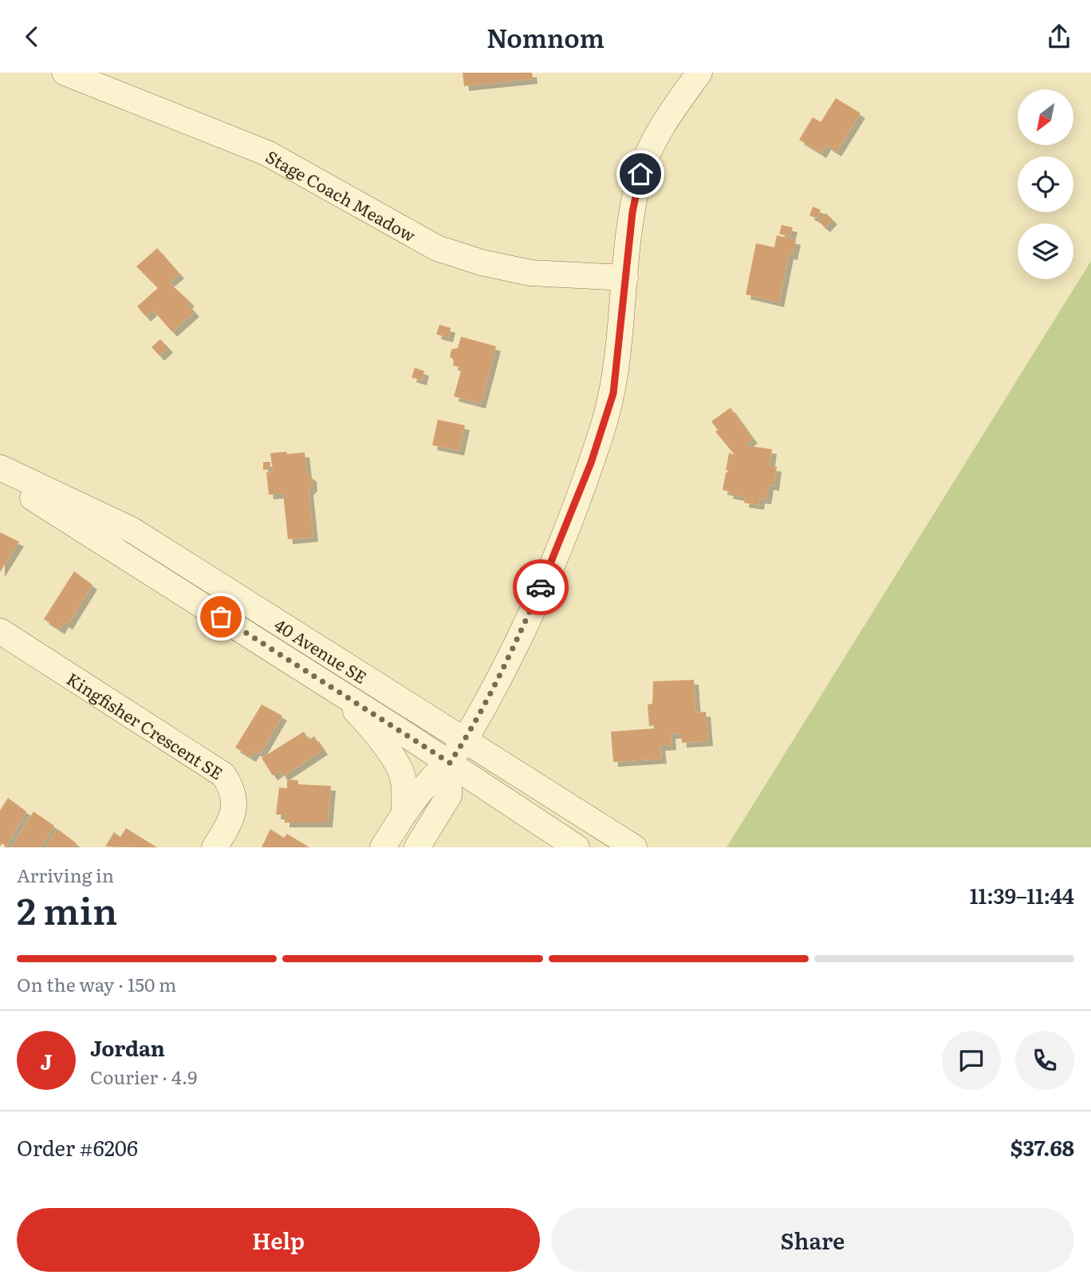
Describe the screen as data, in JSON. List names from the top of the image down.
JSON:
{
  "streets": {
    "street": ["Stage Coach Meadow", "40 Avenue SE", "Kingfisher Crescent SE"]
  },
  "north": "bottom left",
  "page": {
    "header": "Nomnom",
    "heading": ["2 min", "Arriving in", "11:39–11:44"],
    "panel": [
      "Jordan",
      "Courier · 4.9",
      "Order #6206",
      "$37.68"
    ],
    "bar": "On the way · 150 m",
    "round": "J",
    "buttons": ["Help", "Share"]
  }
}
